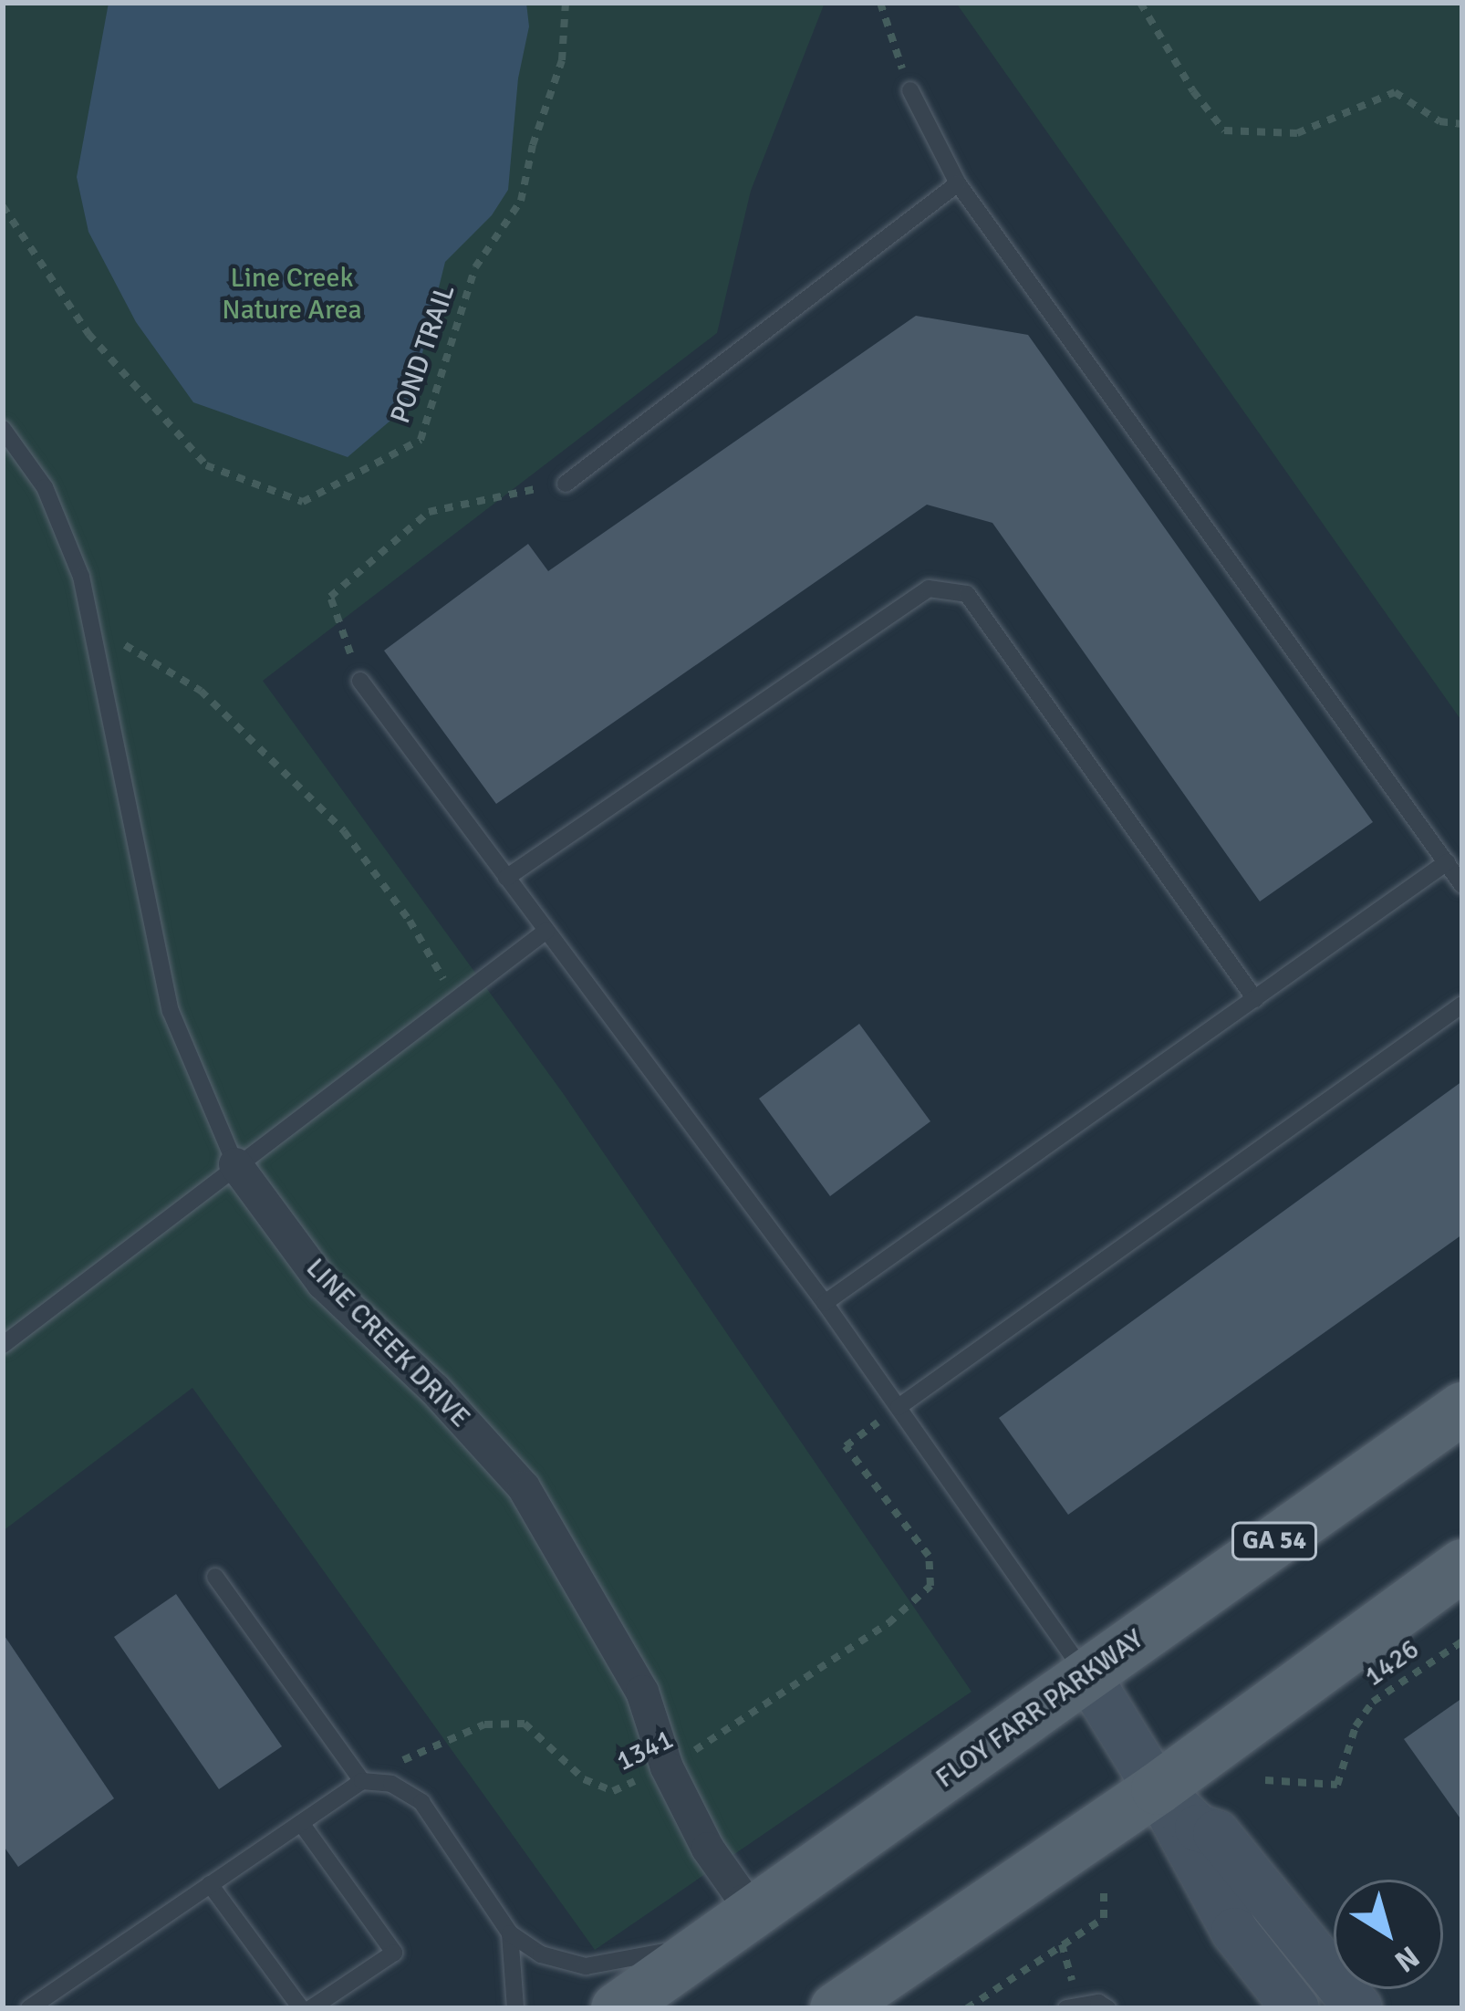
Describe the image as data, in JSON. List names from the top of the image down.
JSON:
{
  "streets": {
    "main road": ["GA 54", "FLOY FARR PARKWAY"],
    "street": ["LINE CREEK DRIVE"],
    "path": ["POND TRAIL", "1426", "1341"]
  },
  "crossings": [
    ["LINE CREEK DRIVE", "FLOY FARR PARKWAY"],
    ["LINE CREEK DRIVE", "1341"]
  ],
  "parks": ["Line Creek Nature Area"],
  "north": "bottom right"
}
